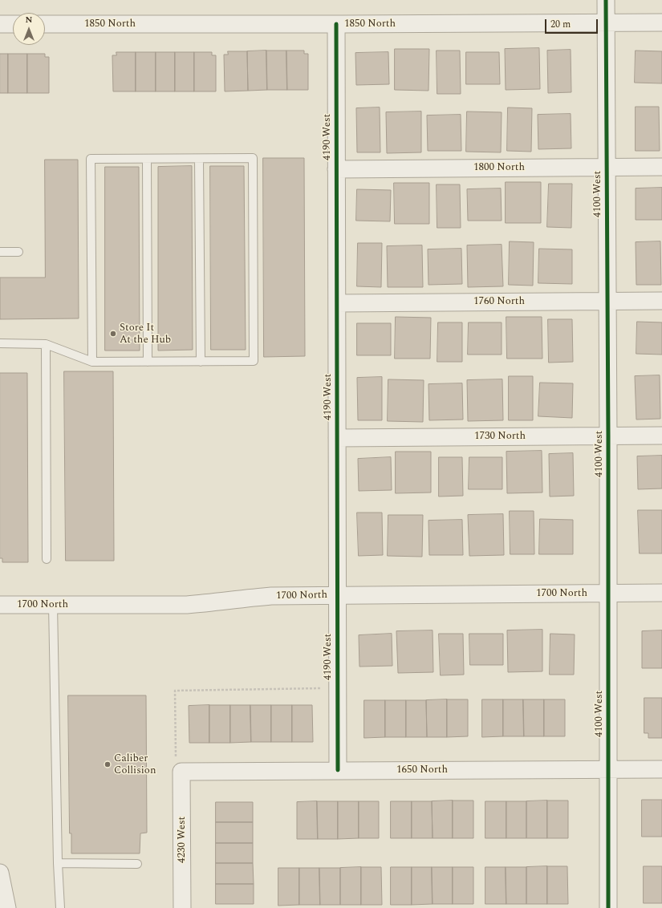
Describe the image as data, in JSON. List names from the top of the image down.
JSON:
{
  "streets": {
    "street": [
      "1850 North",
      "4190 West",
      "1800 North",
      "4100 West",
      "1760 North",
      "1730 North",
      "1700 North",
      "1650 North",
      "4230 West"
    ]
  },
  "crossings": [
    ["1850 North", "4190 West"],
    ["1850 North", "4100 West"],
    ["4190 West", "1800 North"],
    ["4190 West", "1760 North"],
    ["4190 West", "1730 North"],
    ["4190 West", "1700 North"],
    ["4190 West", "1650 North"],
    ["1800 North", "4100 West"],
    ["4100 West", "1760 North"],
    ["4100 West", "1730 North"],
    ["4100 West", "1700 North"],
    ["4100 West", "1650 North"],
    ["1650 North", "4230 West"]
  ],
  "places": ["Store It At the Hub", "Caliber Collision"],
  "scale_bar": "20 m",
  "north": "top"
}
